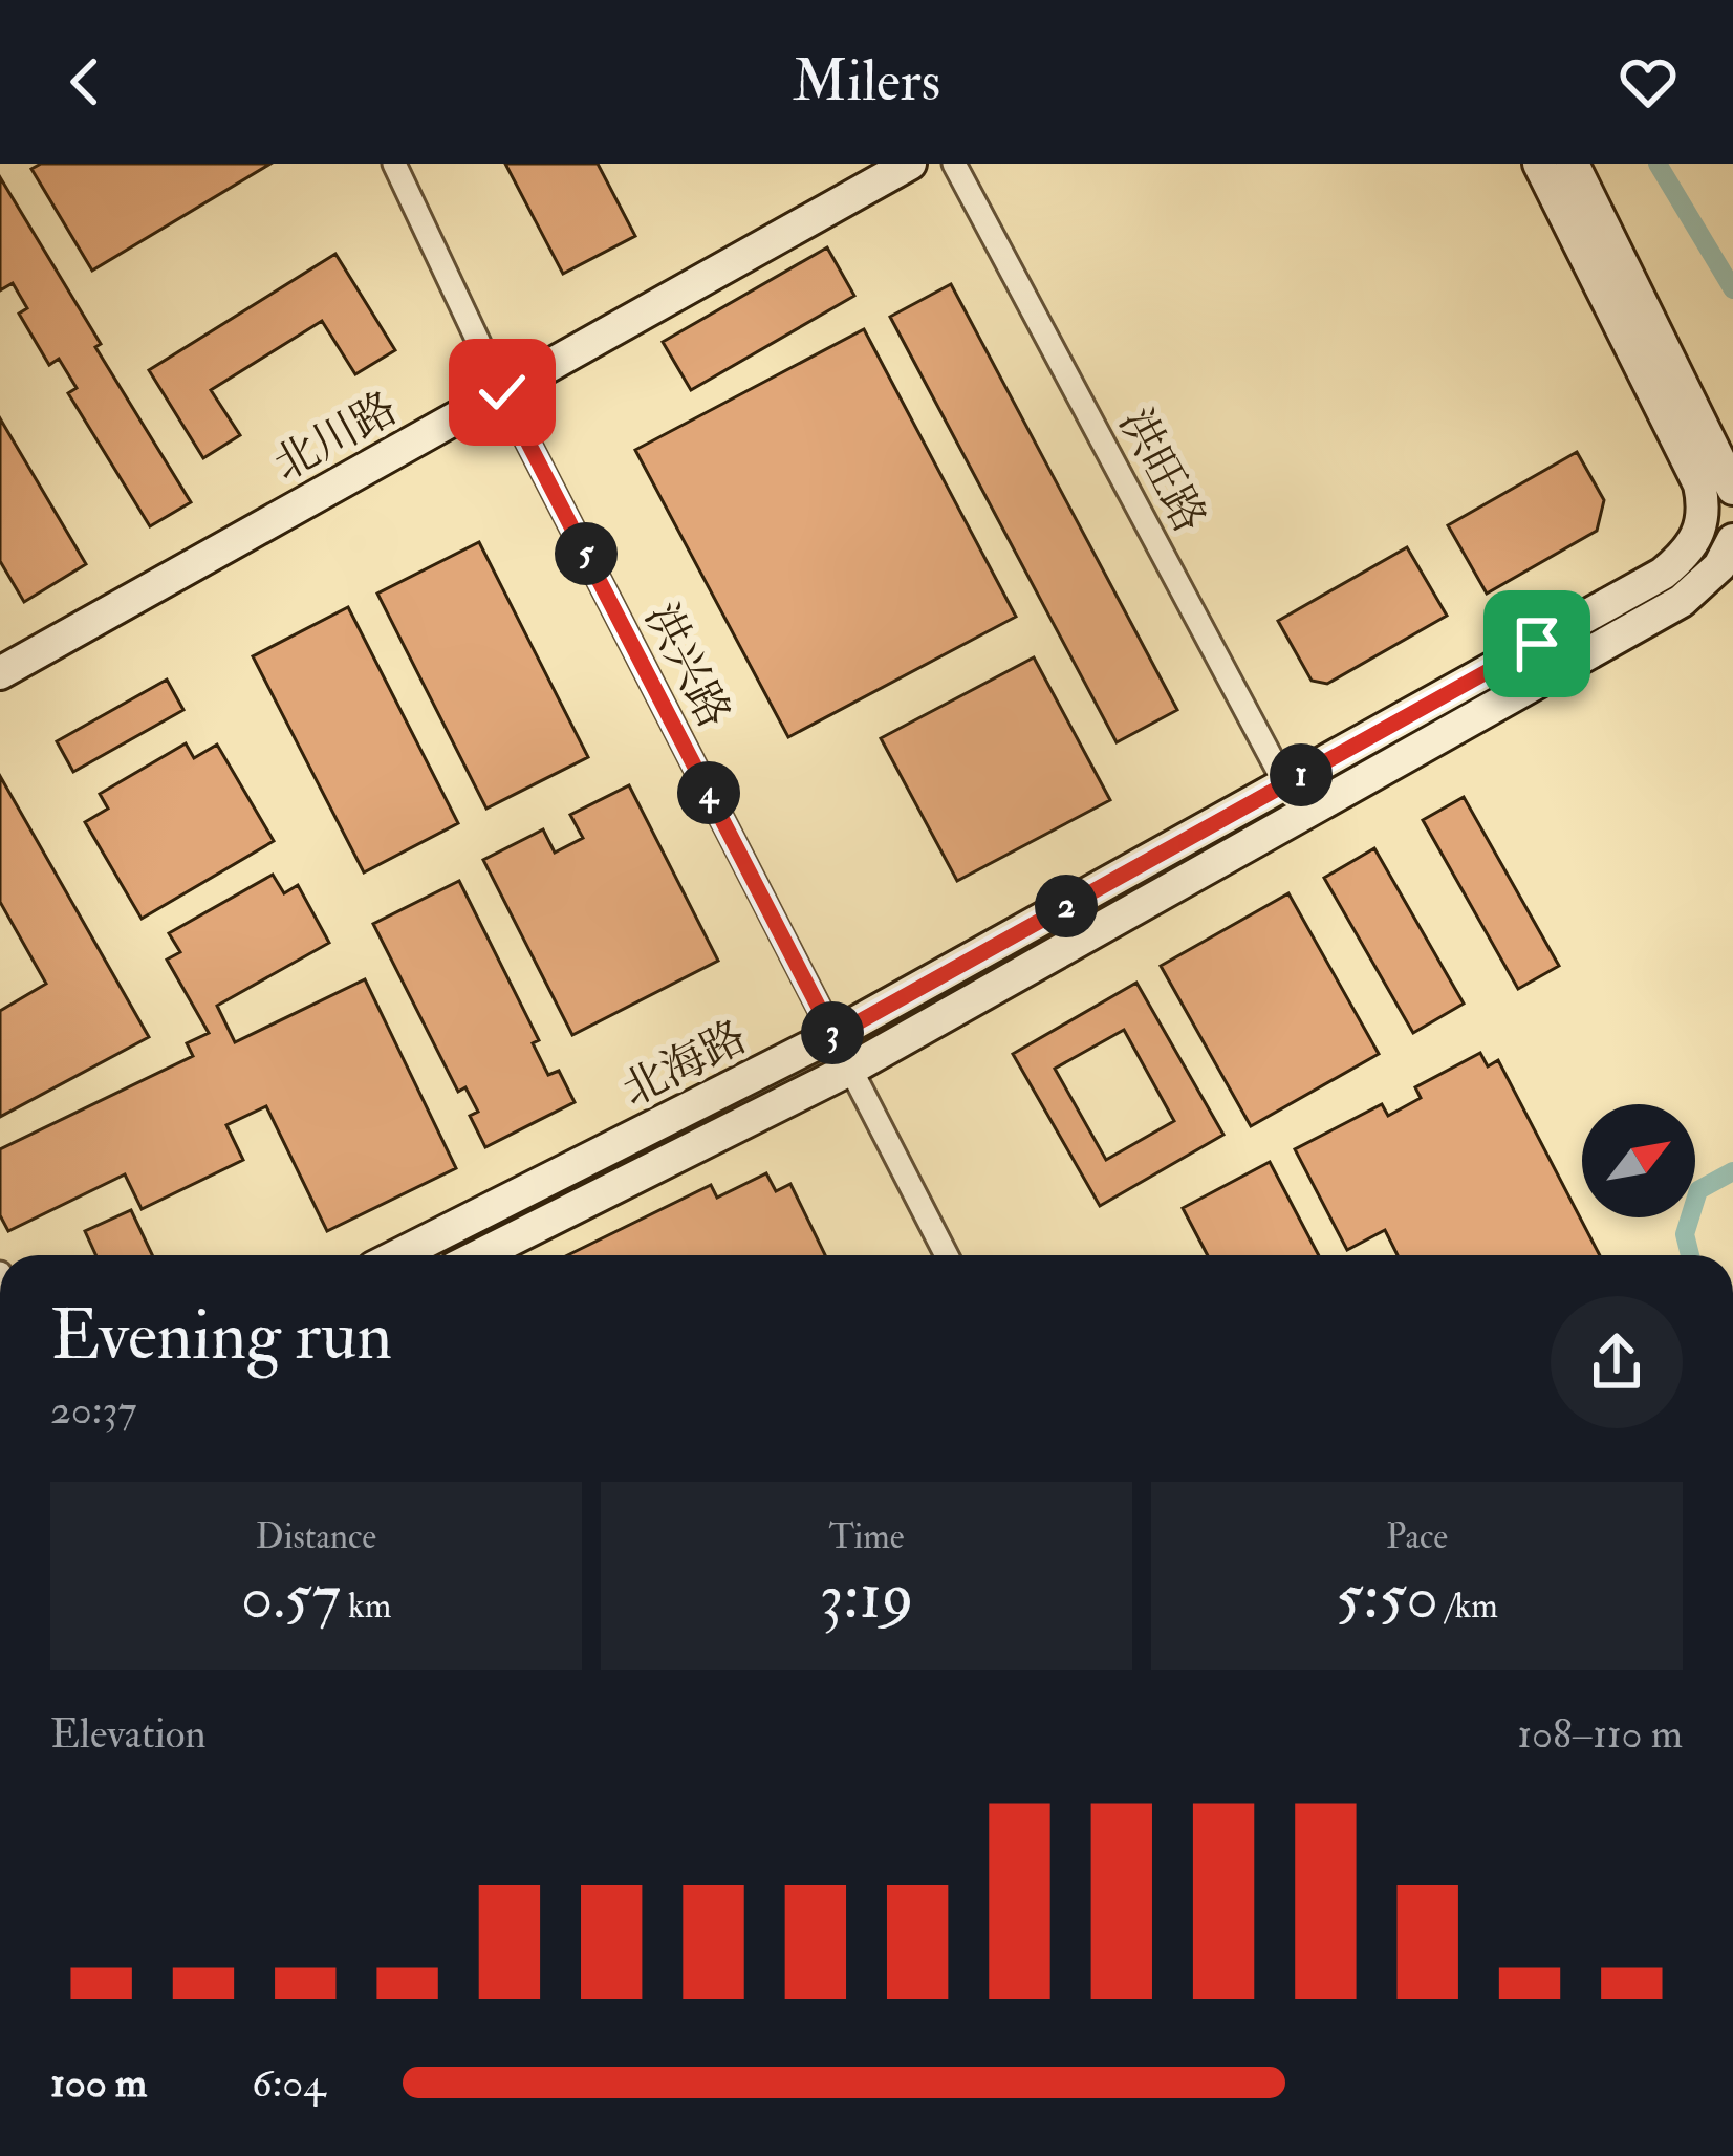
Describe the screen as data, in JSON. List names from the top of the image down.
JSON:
{
  "streets": {
    "street": [
      "北川路",
      "洪旺路",
      "洪兴路",
      "北海路"
    ]
  },
  "crossings": [
    ["北川路", "洪兴路"],
    ["洪旺路", "北海路"],
    ["洪兴路", "北海路"]
  ],
  "north": "top right",
  "page": {
    "header": "Milers",
    "pins": [
      "5",
      "1",
      "4",
      "2",
      "3"
    ],
    "heading": ["Evening run", "20:37"],
    "stats": [
      ["Distance", "0.57 km"],
      ["Time", "3:19"],
      ["Pace", "5:50 /km"]
    ],
    "chart": ["Elevation", "108–110 m"],
    "list": [
      {
        "name": "100 m",
        "note": "6:04"
      }
    ]
  }
}
